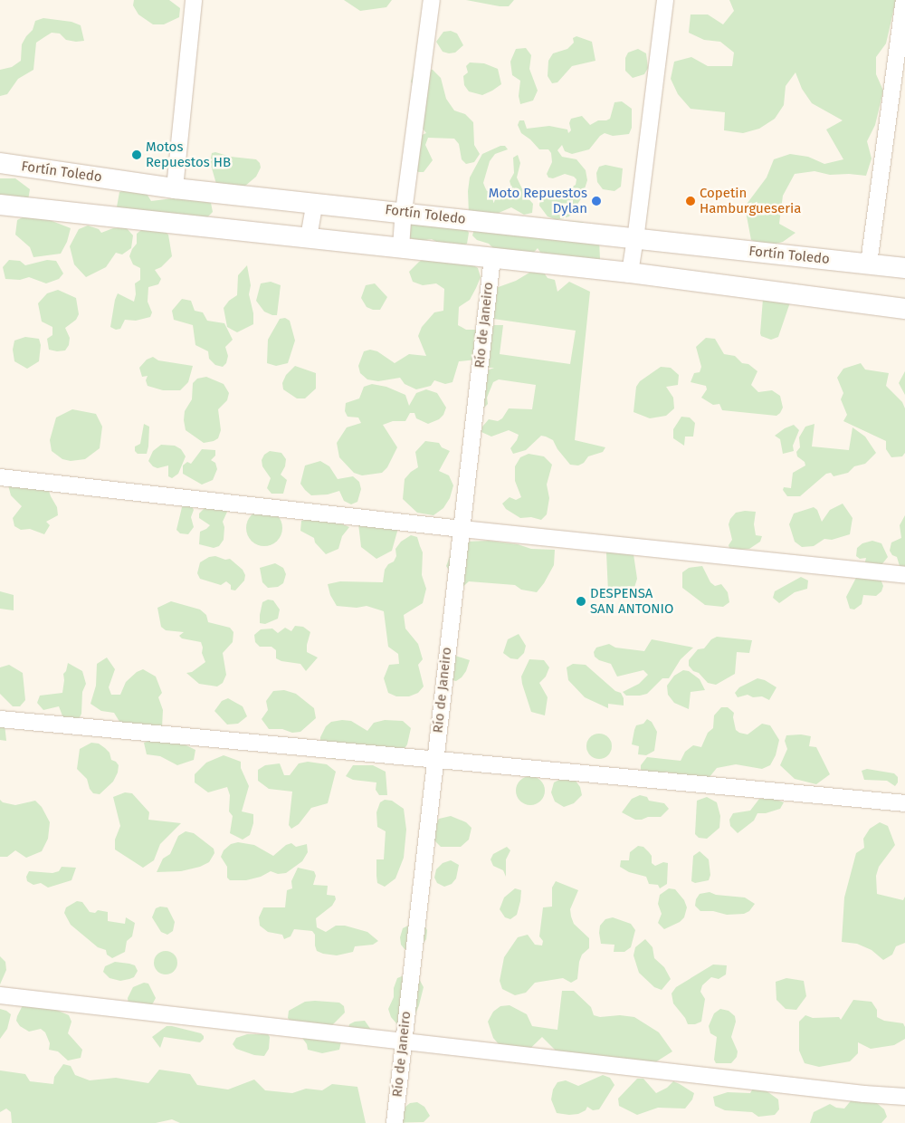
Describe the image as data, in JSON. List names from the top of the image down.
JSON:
{
  "streets": {
    "street": ["Fortín Toledo", "Río de Janeiro"]
  },
  "places": [
    "Motos Repuestos HB",
    "Moto Repuestos Dylan",
    "Copetin Hamburgueseria",
    "DESPENSA SAN ANTONIO"
  ]
}
